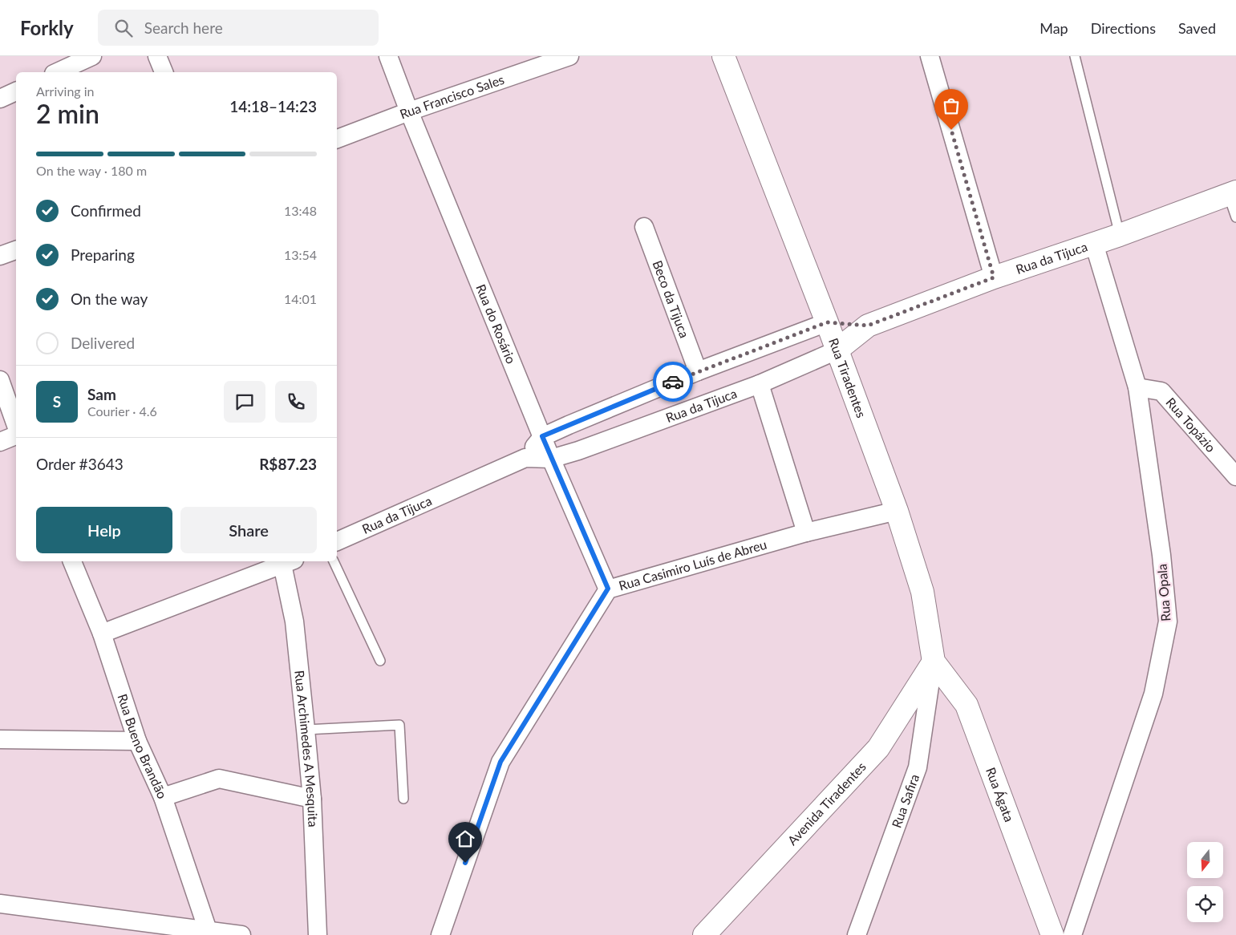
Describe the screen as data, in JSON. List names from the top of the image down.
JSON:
{
  "streets": {
    "street": [
      "Rua Francisco Sales",
      "Rua da Tijuca",
      "Beco da Tijuca",
      "Rua do Rosário",
      "Rua Tiradentes",
      "Rua Topázio",
      "Rua Casimiro Luís de Abreu",
      "Rua Opala",
      "Rua Bueno Brandão",
      "Rua Archimedes A Mesquita",
      "Rua Ágata",
      "Rua Safira",
      "Avenida Tiradentes"
    ]
  },
  "crossings": [
    ["Rua Francisco Sales", "Rua do Rosário"],
    ["Rua da Tijuca", "Beco da Tijuca"],
    ["Rua da Tijuca", "Rua do Rosário"],
    ["Rua da Tijuca", "Rua Tiradentes"],
    ["Rua da Tijuca", "Rua Opala"],
    ["Rua do Rosário", "Rua Casimiro Luís de Abreu"],
    ["Rua Tiradentes", "Rua Casimiro Luís de Abreu"],
    ["Rua Tiradentes", "Rua Ágata"],
    ["Rua Tiradentes", "Rua Safira"],
    ["Rua Tiradentes", "Avenida Tiradentes"],
    ["Rua Topázio", "Rua Opala"],
    ["Rua Ágata", "Rua Safira"],
    ["Rua Ágata", "Avenida Tiradentes"],
    ["Rua Safira", "Avenida Tiradentes"]
  ],
  "north": "bottom",
  "page": {
    "header": "Forkly",
    "search": "Search here",
    "nav": ["Map", "Directions", "Saved"],
    "heading": ["2 min", "Arriving in", "14:18–14:23"],
    "panel": [
      "Sam",
      "Courier · 4.6",
      "Order #3643",
      "R$87.23"
    ],
    "bar": "On the way · 180 m",
    "list": [
      ["Confirmed", "13:48"],
      ["Preparing", "13:54"],
      ["On the way", "14:01"],
      "Delivered"
    ],
    "round": "S",
    "buttons": ["Help", "Share"]
  }
}
